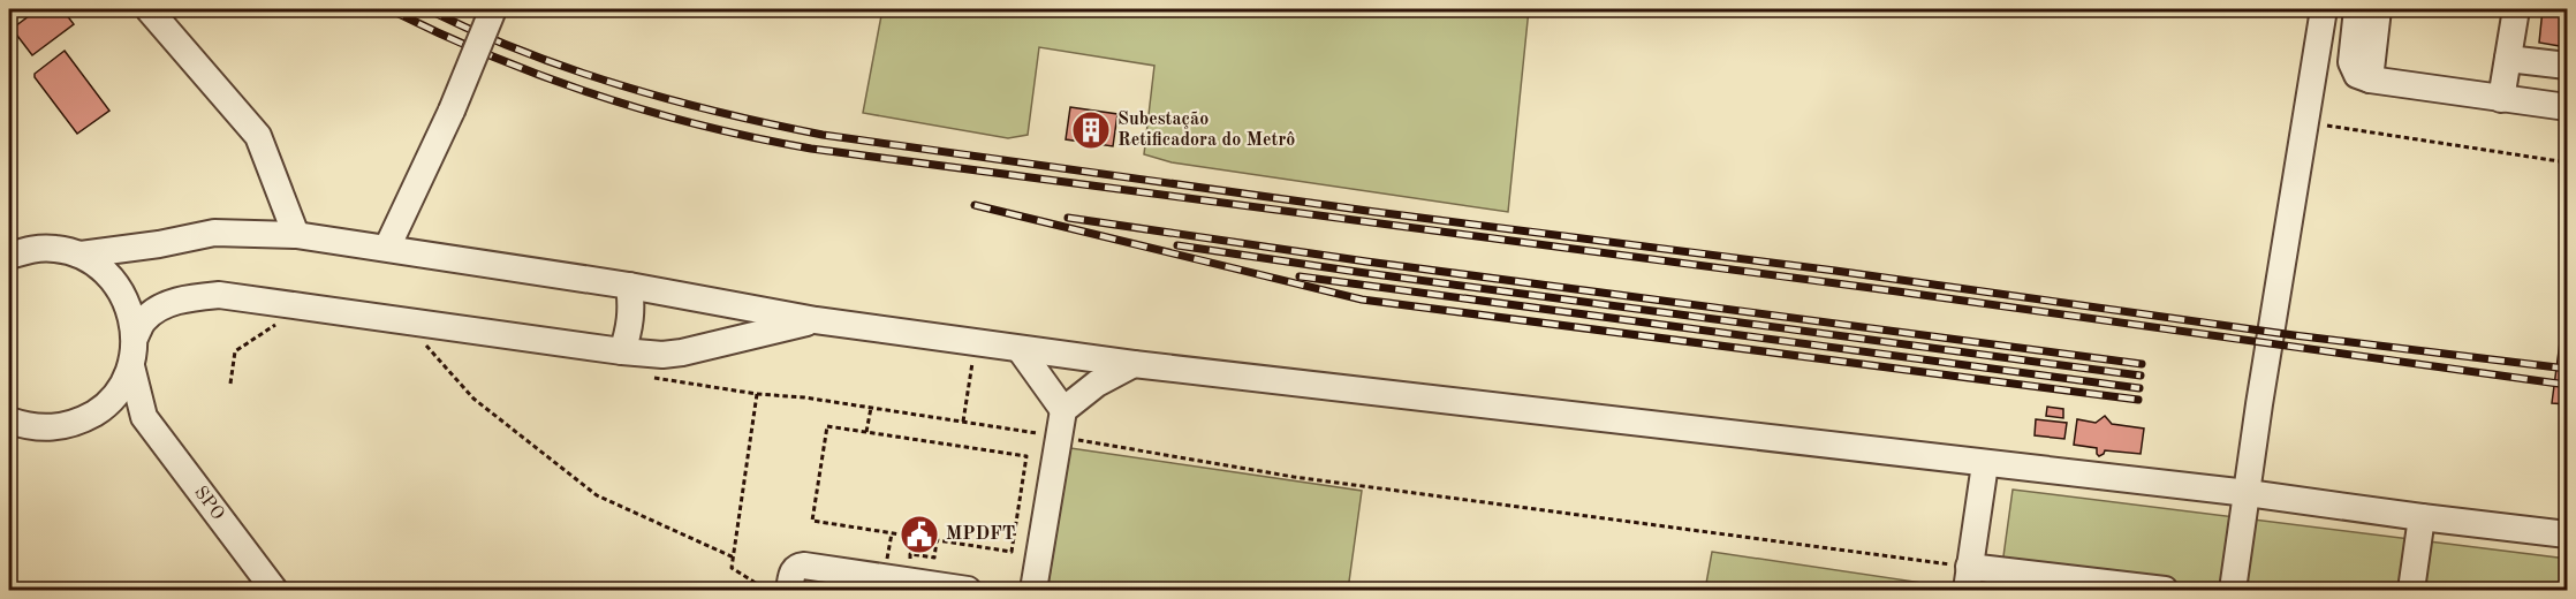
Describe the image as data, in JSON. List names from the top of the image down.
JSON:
{
  "streets": {
    "street": ["SPO"]
  },
  "places": {
    "building": ["Subestação Retificadora do Metrô"],
    "public building": ["MPDFT"]
  }
}
